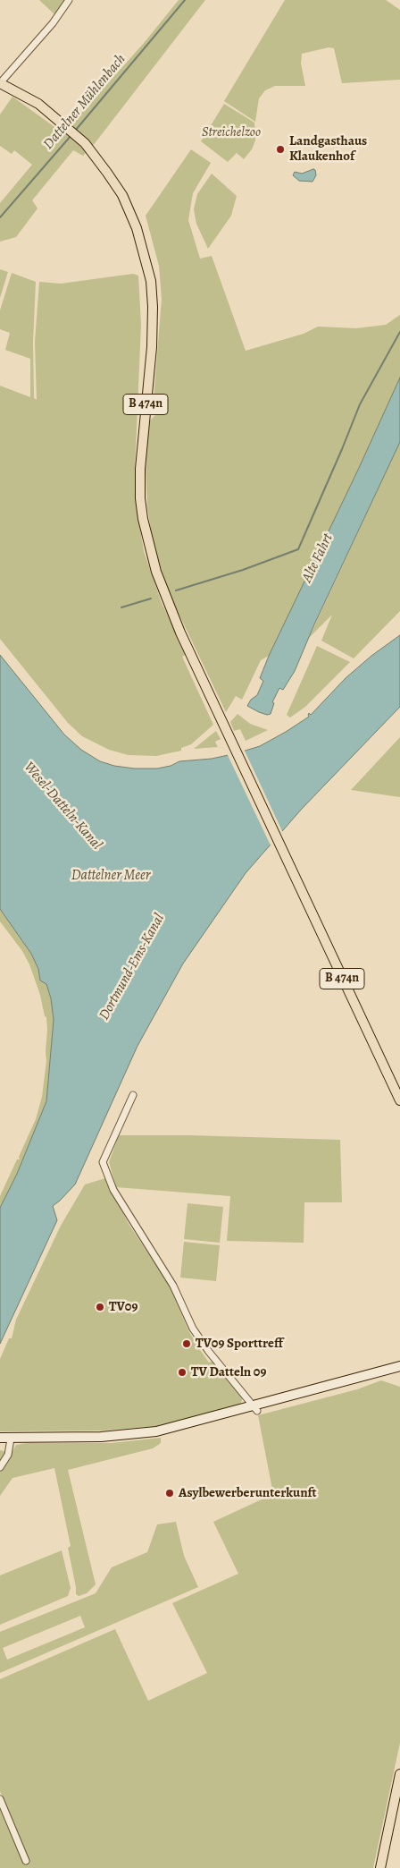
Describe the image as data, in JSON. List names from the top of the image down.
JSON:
{
  "streets": {
    "main road": ["B 474n"]
  },
  "water": [
    "Dattelner Mühlenbach",
    "Alte Fahrt",
    "Wesel-Datteln-Kanal",
    "Dattelner Meer",
    "Dortmund-Ems-Kanal"
  ],
  "parks": ["Streichelzoo"],
  "places": [
    "Landgasthaus Klaukenhof",
    "TV09",
    "TV09 Sporttreff",
    "TV Datteln 09",
    "Asylbewerberunterkunft"
  ]
}
